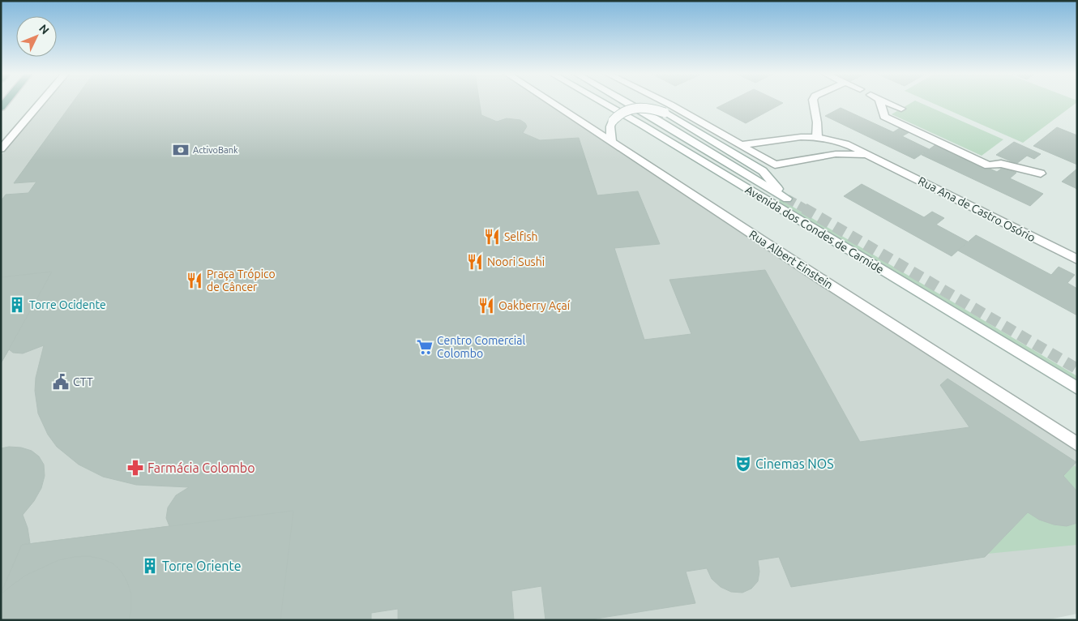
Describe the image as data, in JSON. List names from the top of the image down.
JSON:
{
  "streets": {
    "street": ["Rua Ana de Castro Osório", "Avenida dos Condes de Carnide", "Rua Albert Einstein"]
  },
  "crossings": [
    ["Avenida dos Condes de Carnide", "Rua Albert Einstein"]
  ],
  "places": {
    "bank": ["ActivoBank"],
    "restaurant": [
      "Selfish",
      "Noori Sushi",
      "Praça Trópico de Câncer",
      "Oakberry Açaí"
    ],
    "building": ["Torre Ocidente", "Torre Oriente"],
    "supermarket": ["Centro Comercial Colombo"],
    "public building": ["CTT"],
    "theatre": ["Cinemas NOS"],
    "pharmacy": ["Farmácia Colombo"]
  },
  "north": "top right"
}
